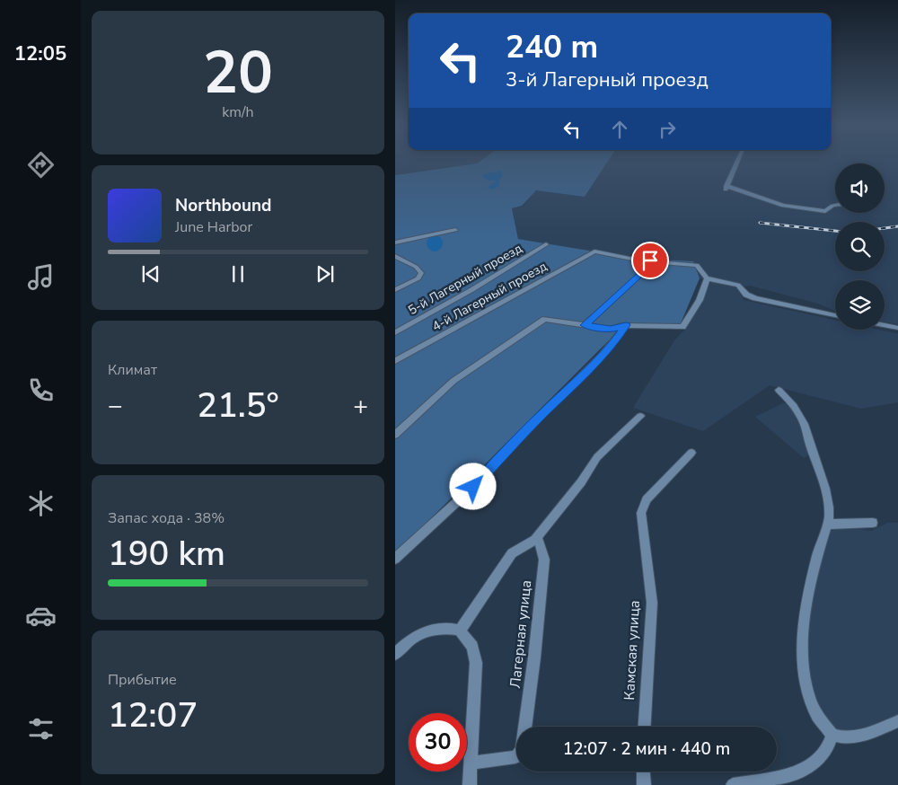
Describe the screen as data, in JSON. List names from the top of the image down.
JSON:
{
  "streets": {
    "street": [
      "5-й Лагерный проезд",
      "4-й Лагерный проезд",
      "Лагерная улица",
      "Камская улица"
    ]
  },
  "page": {
    "tabs": "12:05",
    "tile": [
      ["20", "km/h"],
      "Климат",
      ["Запас хода · 38%", "190 km"],
      ["Прибытие", "12:07"]
    ],
    "turn": ["240 m", "3-й Лагерный проезд"],
    "song": ["Northbound", "June Harbor"],
    "heat": ["−", "21.5°", "+"],
    "limit": "30",
    "trip": "12:07 · 2 мин · 440 m"
  }
}
